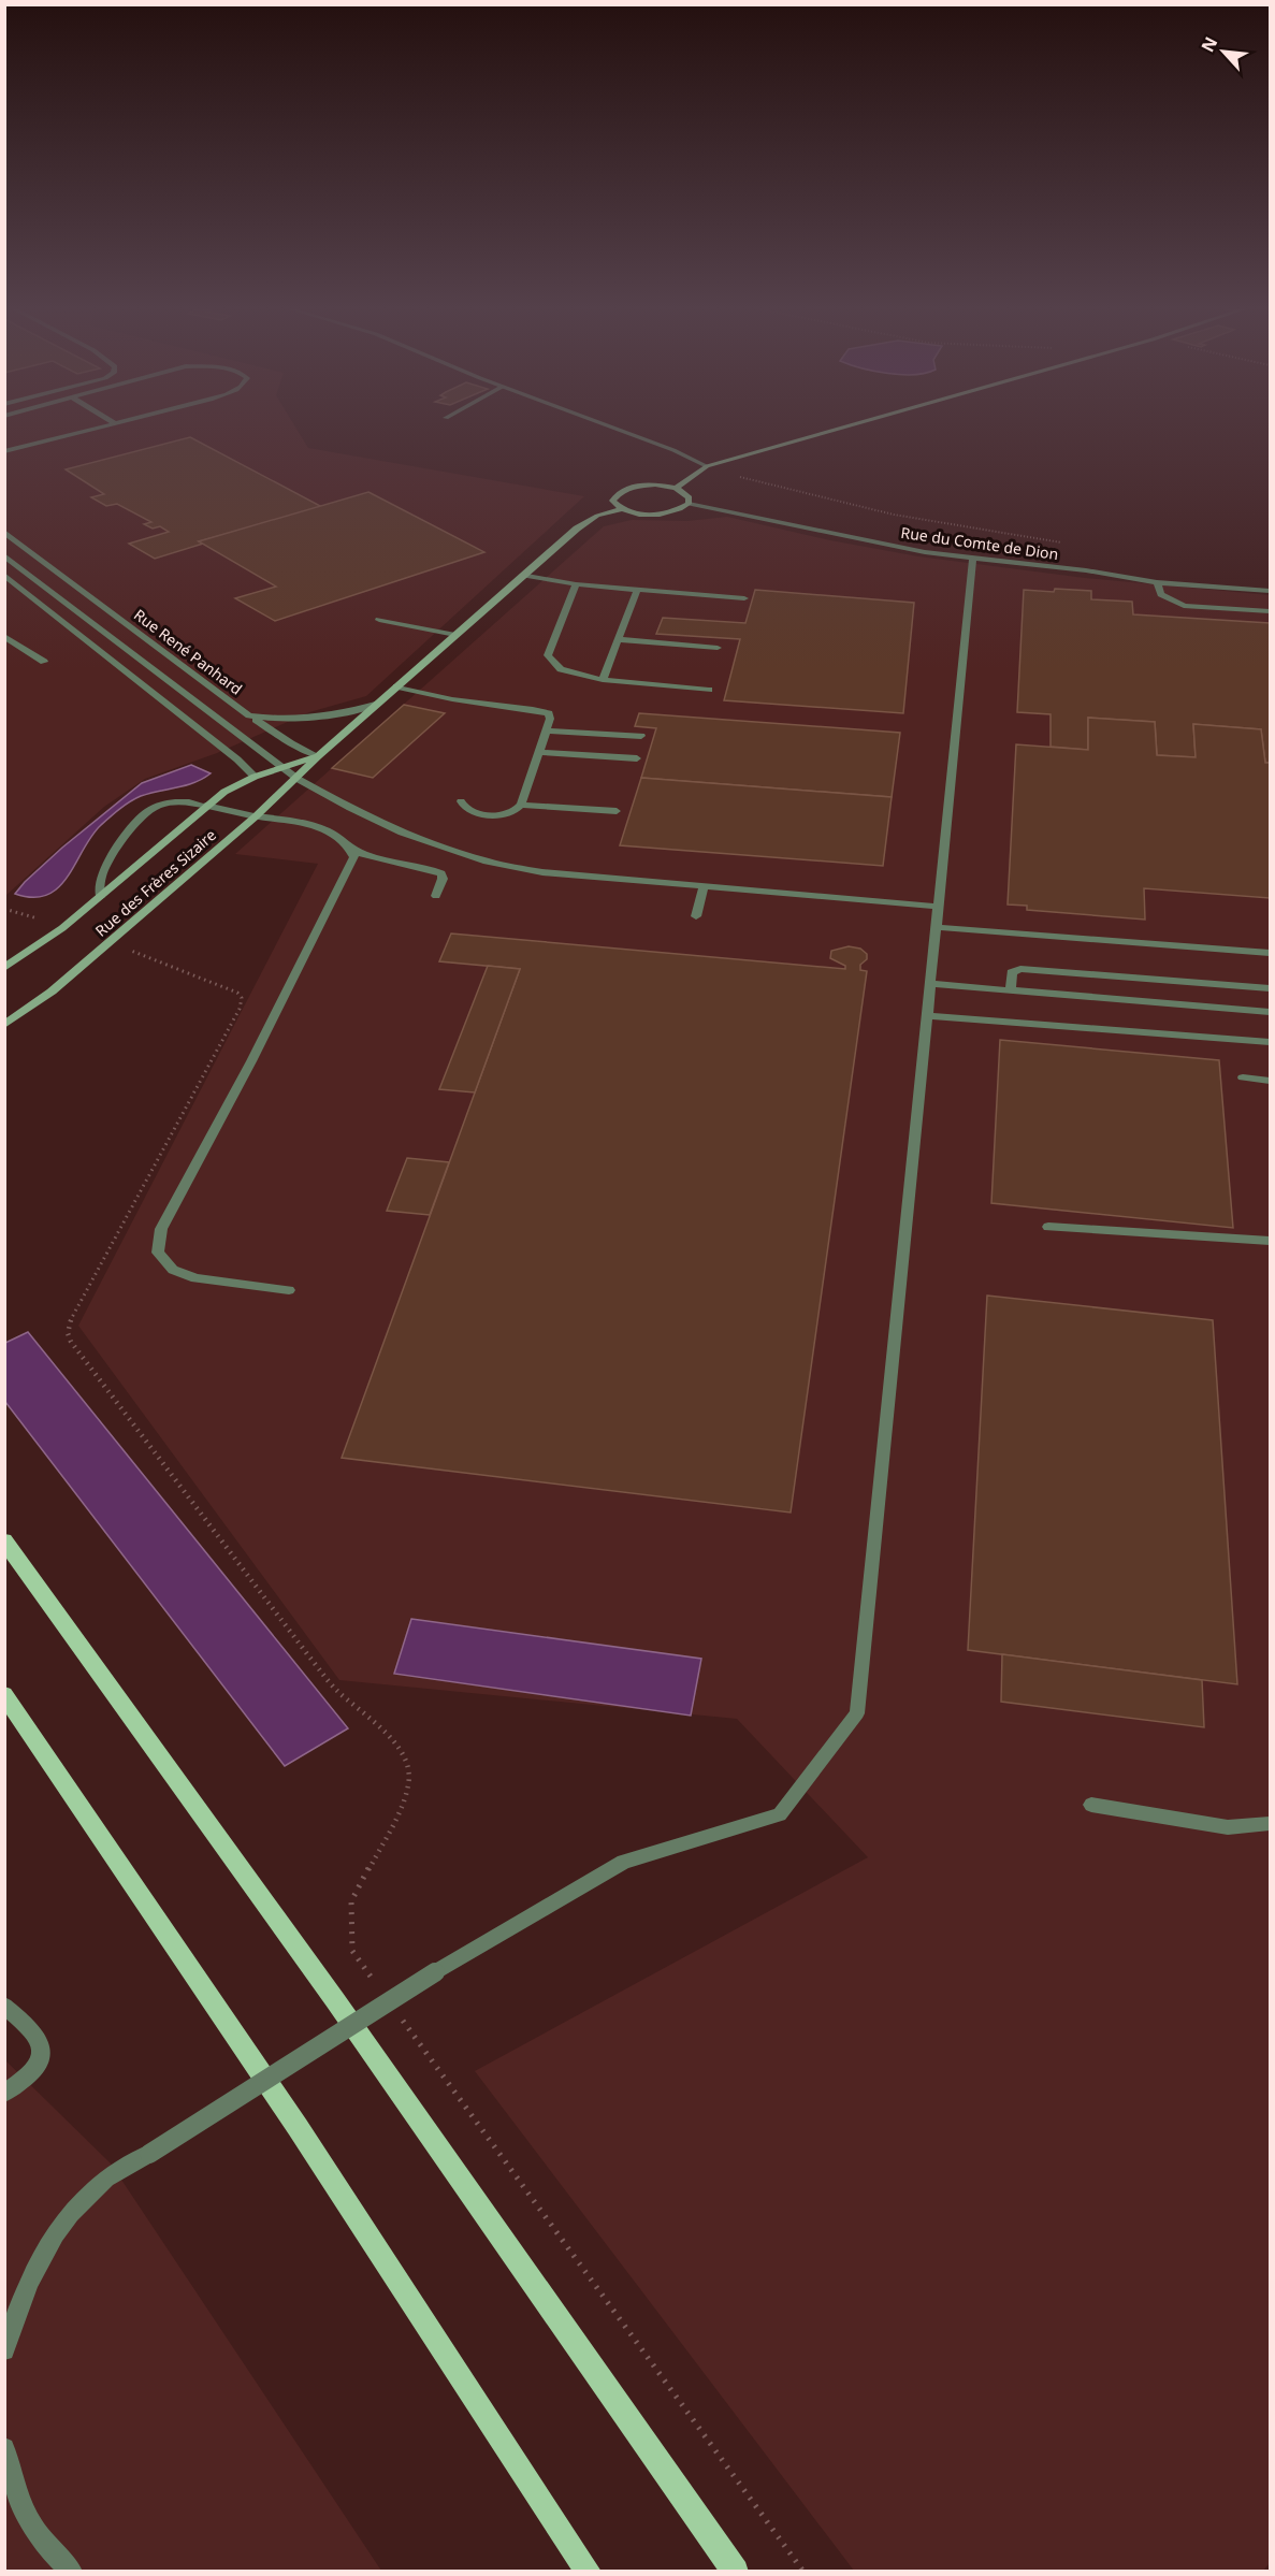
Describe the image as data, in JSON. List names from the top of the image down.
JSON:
{
  "streets": {
    "street": ["Rue du Comte de Dion", "Rue René Panhard", "Rue des Frères Sizaire"]
  },
  "crossings": [
    ["Rue René Panhard", "Rue des Frères Sizaire"]
  ],
  "north": "top left"
}
